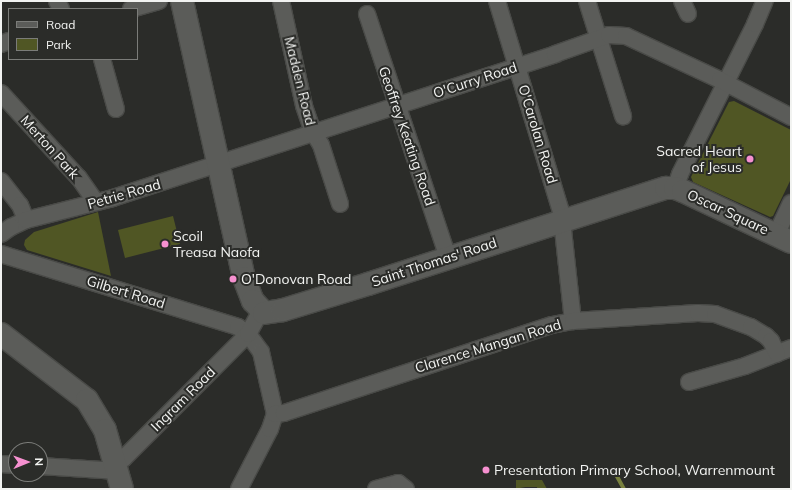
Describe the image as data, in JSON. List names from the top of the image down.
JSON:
{
  "streets": {
    "street": [
      "O'Curry Road",
      "Madden Road",
      "O'Carolan Road",
      "Geoffrey Keating Road",
      "Merton Park",
      "Petrie Road",
      "Oscar Square",
      "Saint Thomas' Road",
      "Gilbert Road",
      "Clarence Mangan Road",
      "Ingram Road"
    ]
  },
  "crossings": [
    ["O'Curry Road", "Madden Road"],
    ["O'Curry Road", "O'Carolan Road"],
    ["O'Curry Road", "Geoffrey Keating Road"],
    ["O'Curry Road", "Petrie Road"],
    ["O'Curry Road", "Oscar Square"],
    ["O'Carolan Road", "Saint Thomas' Road"],
    ["Geoffrey Keating Road", "Saint Thomas' Road"],
    ["Merton Park", "Petrie Road"],
    ["Oscar Square", "Saint Thomas' Road"],
    ["Saint Thomas' Road", "Ingram Road"],
    ["Gilbert Road", "Ingram Road"]
  ],
  "places": [
    "Sacred Heart of Jesus",
    "Scoil Treasa Naofa",
    "O'Donovan Road",
    "Presentation Primary School, Warrenmount"
  ],
  "legend": ["Road", "Park"],
  "north": "right"
}
